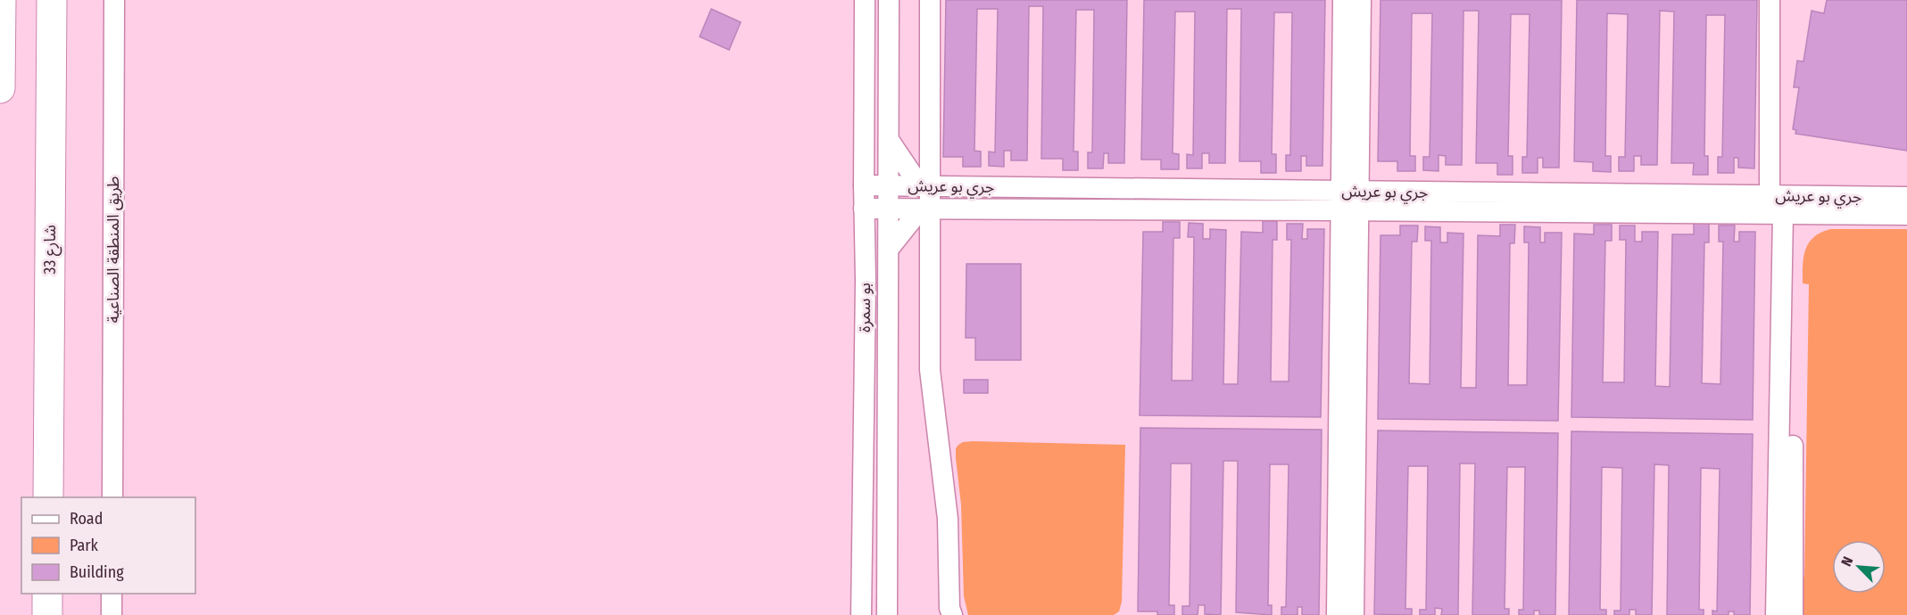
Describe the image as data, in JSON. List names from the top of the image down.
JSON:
{
  "streets": {
    "highway": ["شارع 33"],
    "street": ["جري بو عريش", "طريق المنطقة الصناعية", "بو سمرة"]
  },
  "crossings": [
    ["جري بو عريش", "بو سمرة"]
  ],
  "legend": ["Road", "Park", "Building"],
  "north": "top left"
}
